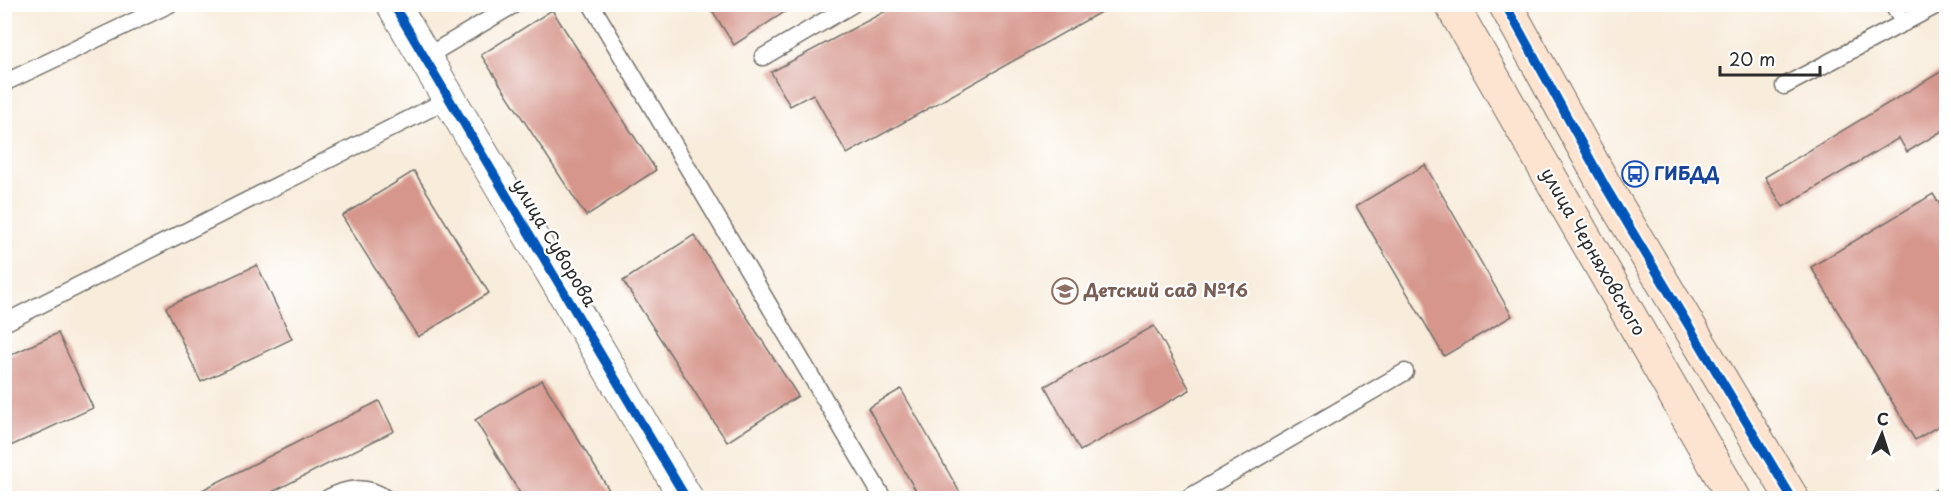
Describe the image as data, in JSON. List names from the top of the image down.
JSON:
{
  "streets": {
    "street": ["улица Суворова", "улица Черняховского"]
  },
  "places": {
    "bus stop": ["ГИБДД"],
    "school or university": ["Детский сад №16"]
  },
  "scale_bar": "20 m",
  "north": "top"
}
